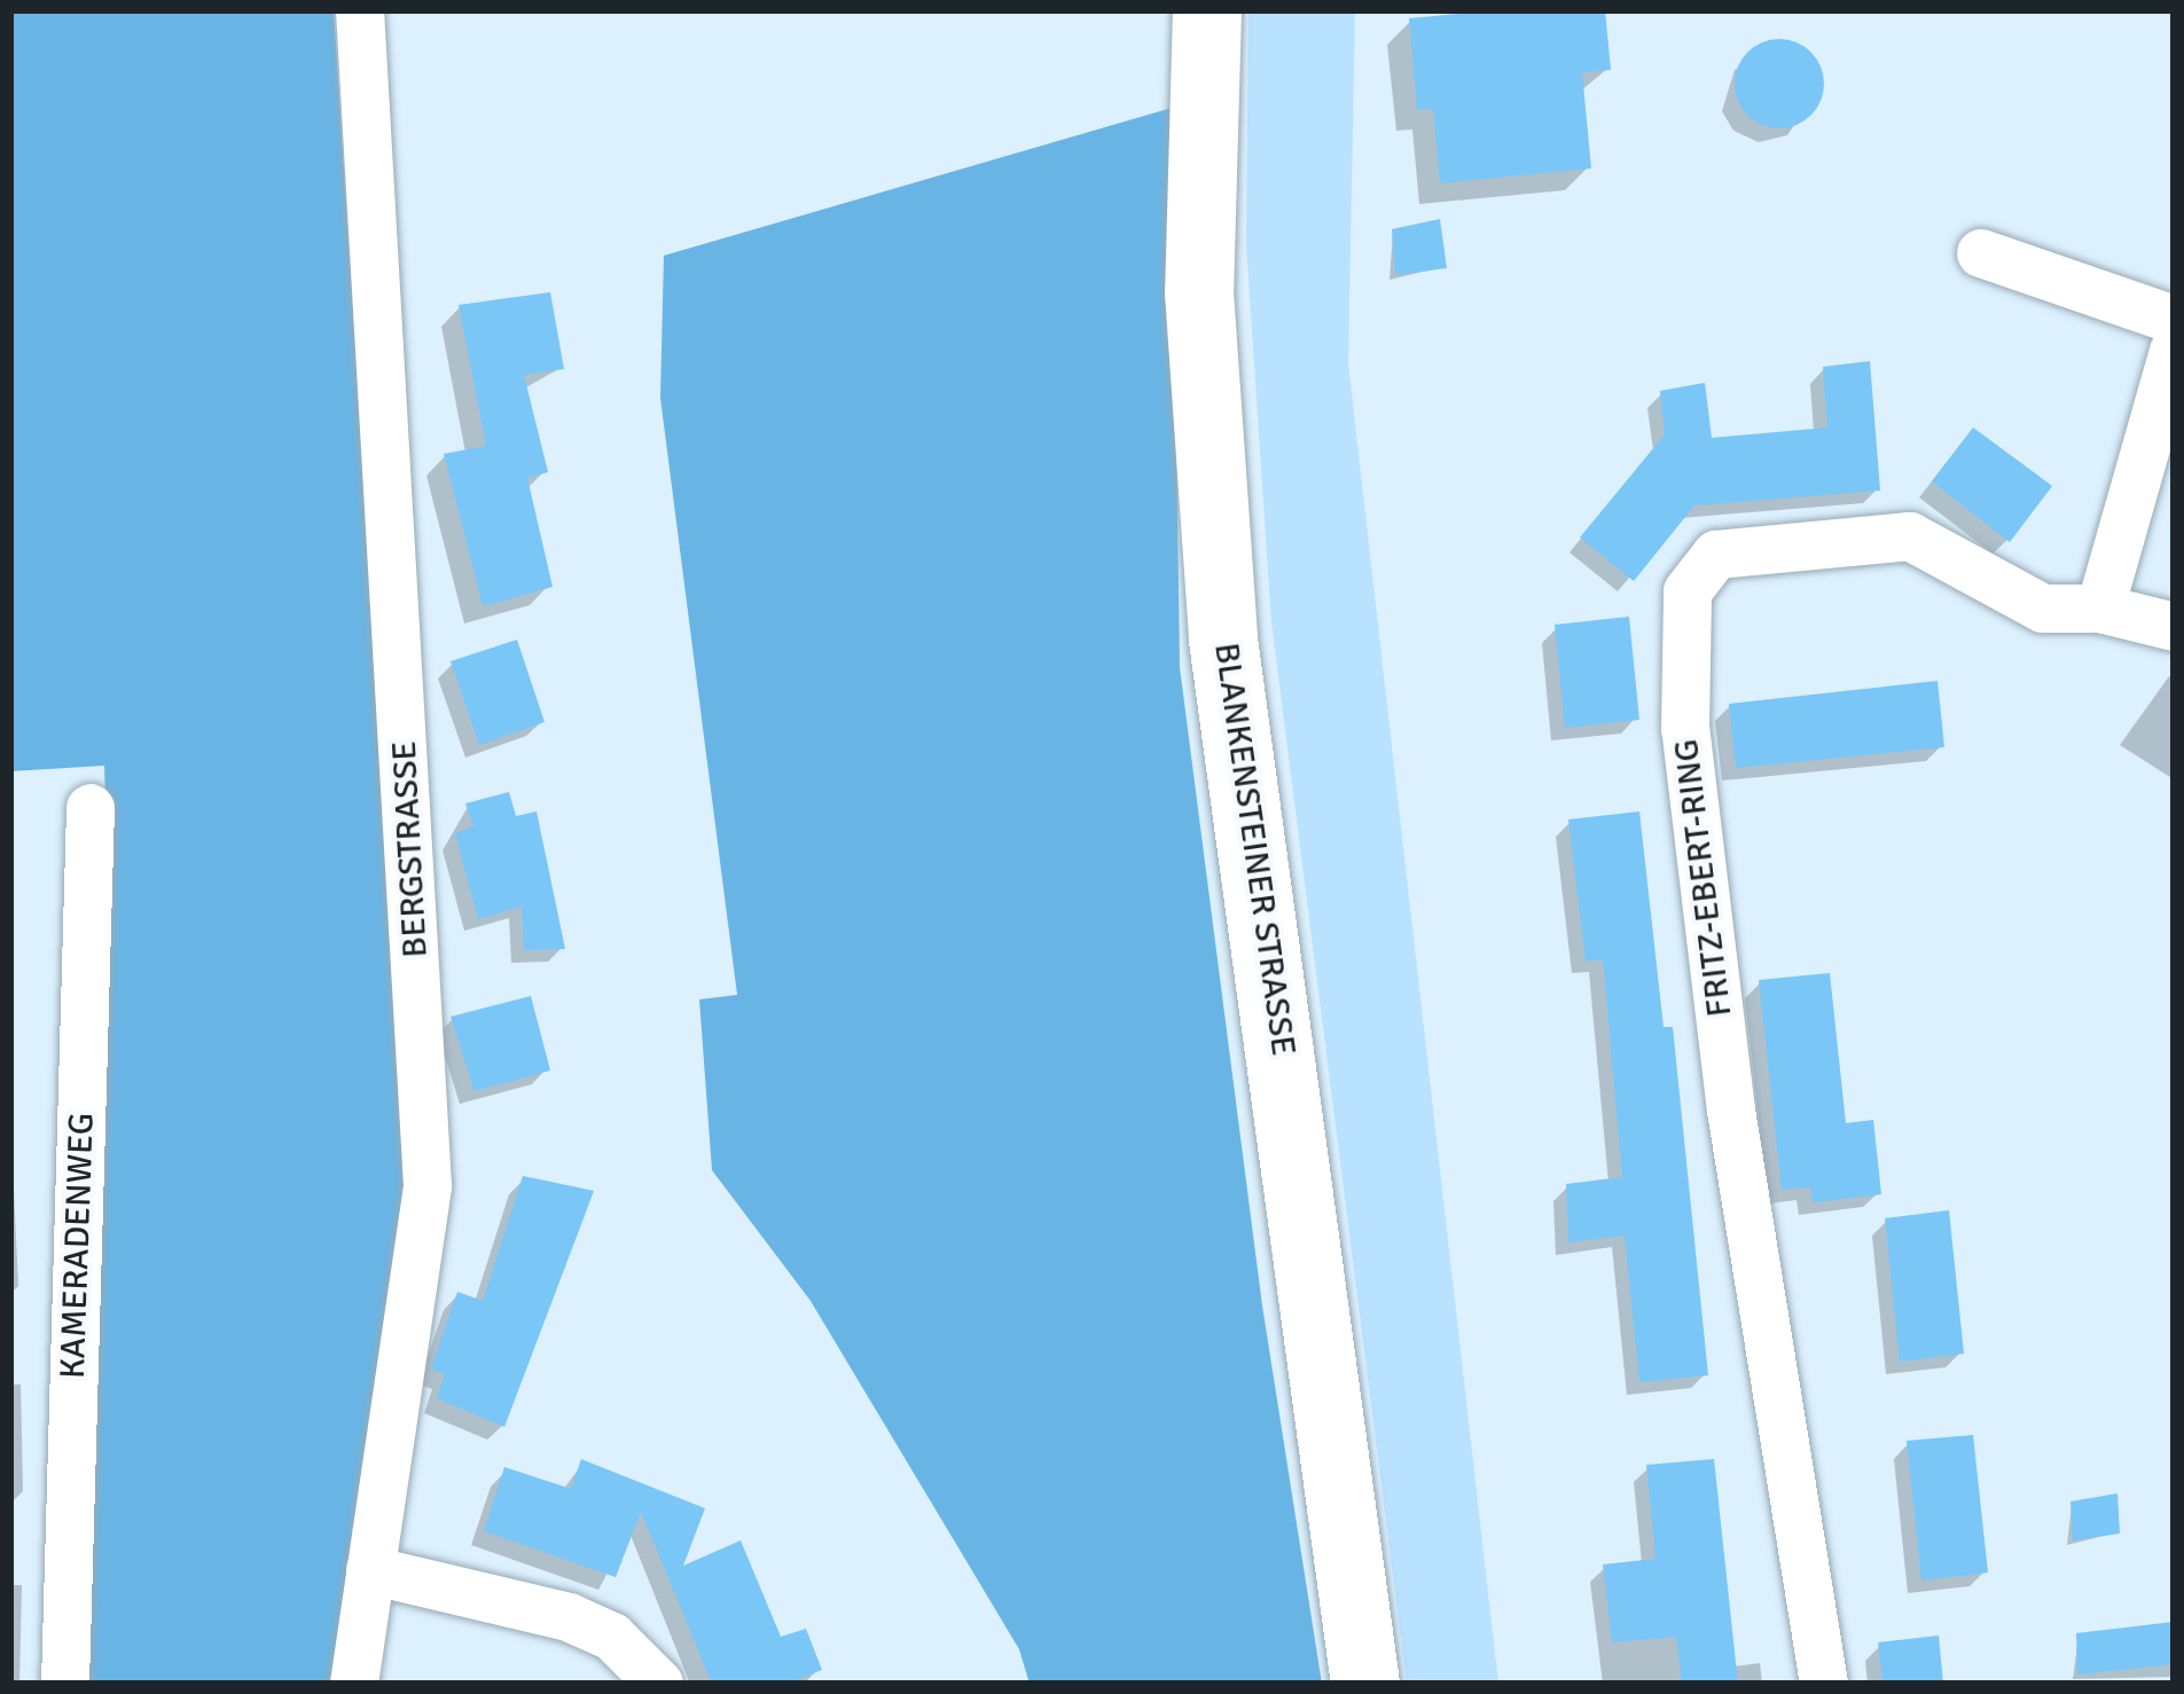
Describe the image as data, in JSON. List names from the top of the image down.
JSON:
{
  "streets": {
    "main road": ["BLANKENSTEINER STRASSE"],
    "street": ["BERGSTRASSE", "FRITZ-EBERT-RING", "KAMERADENWEG"]
  }
}
